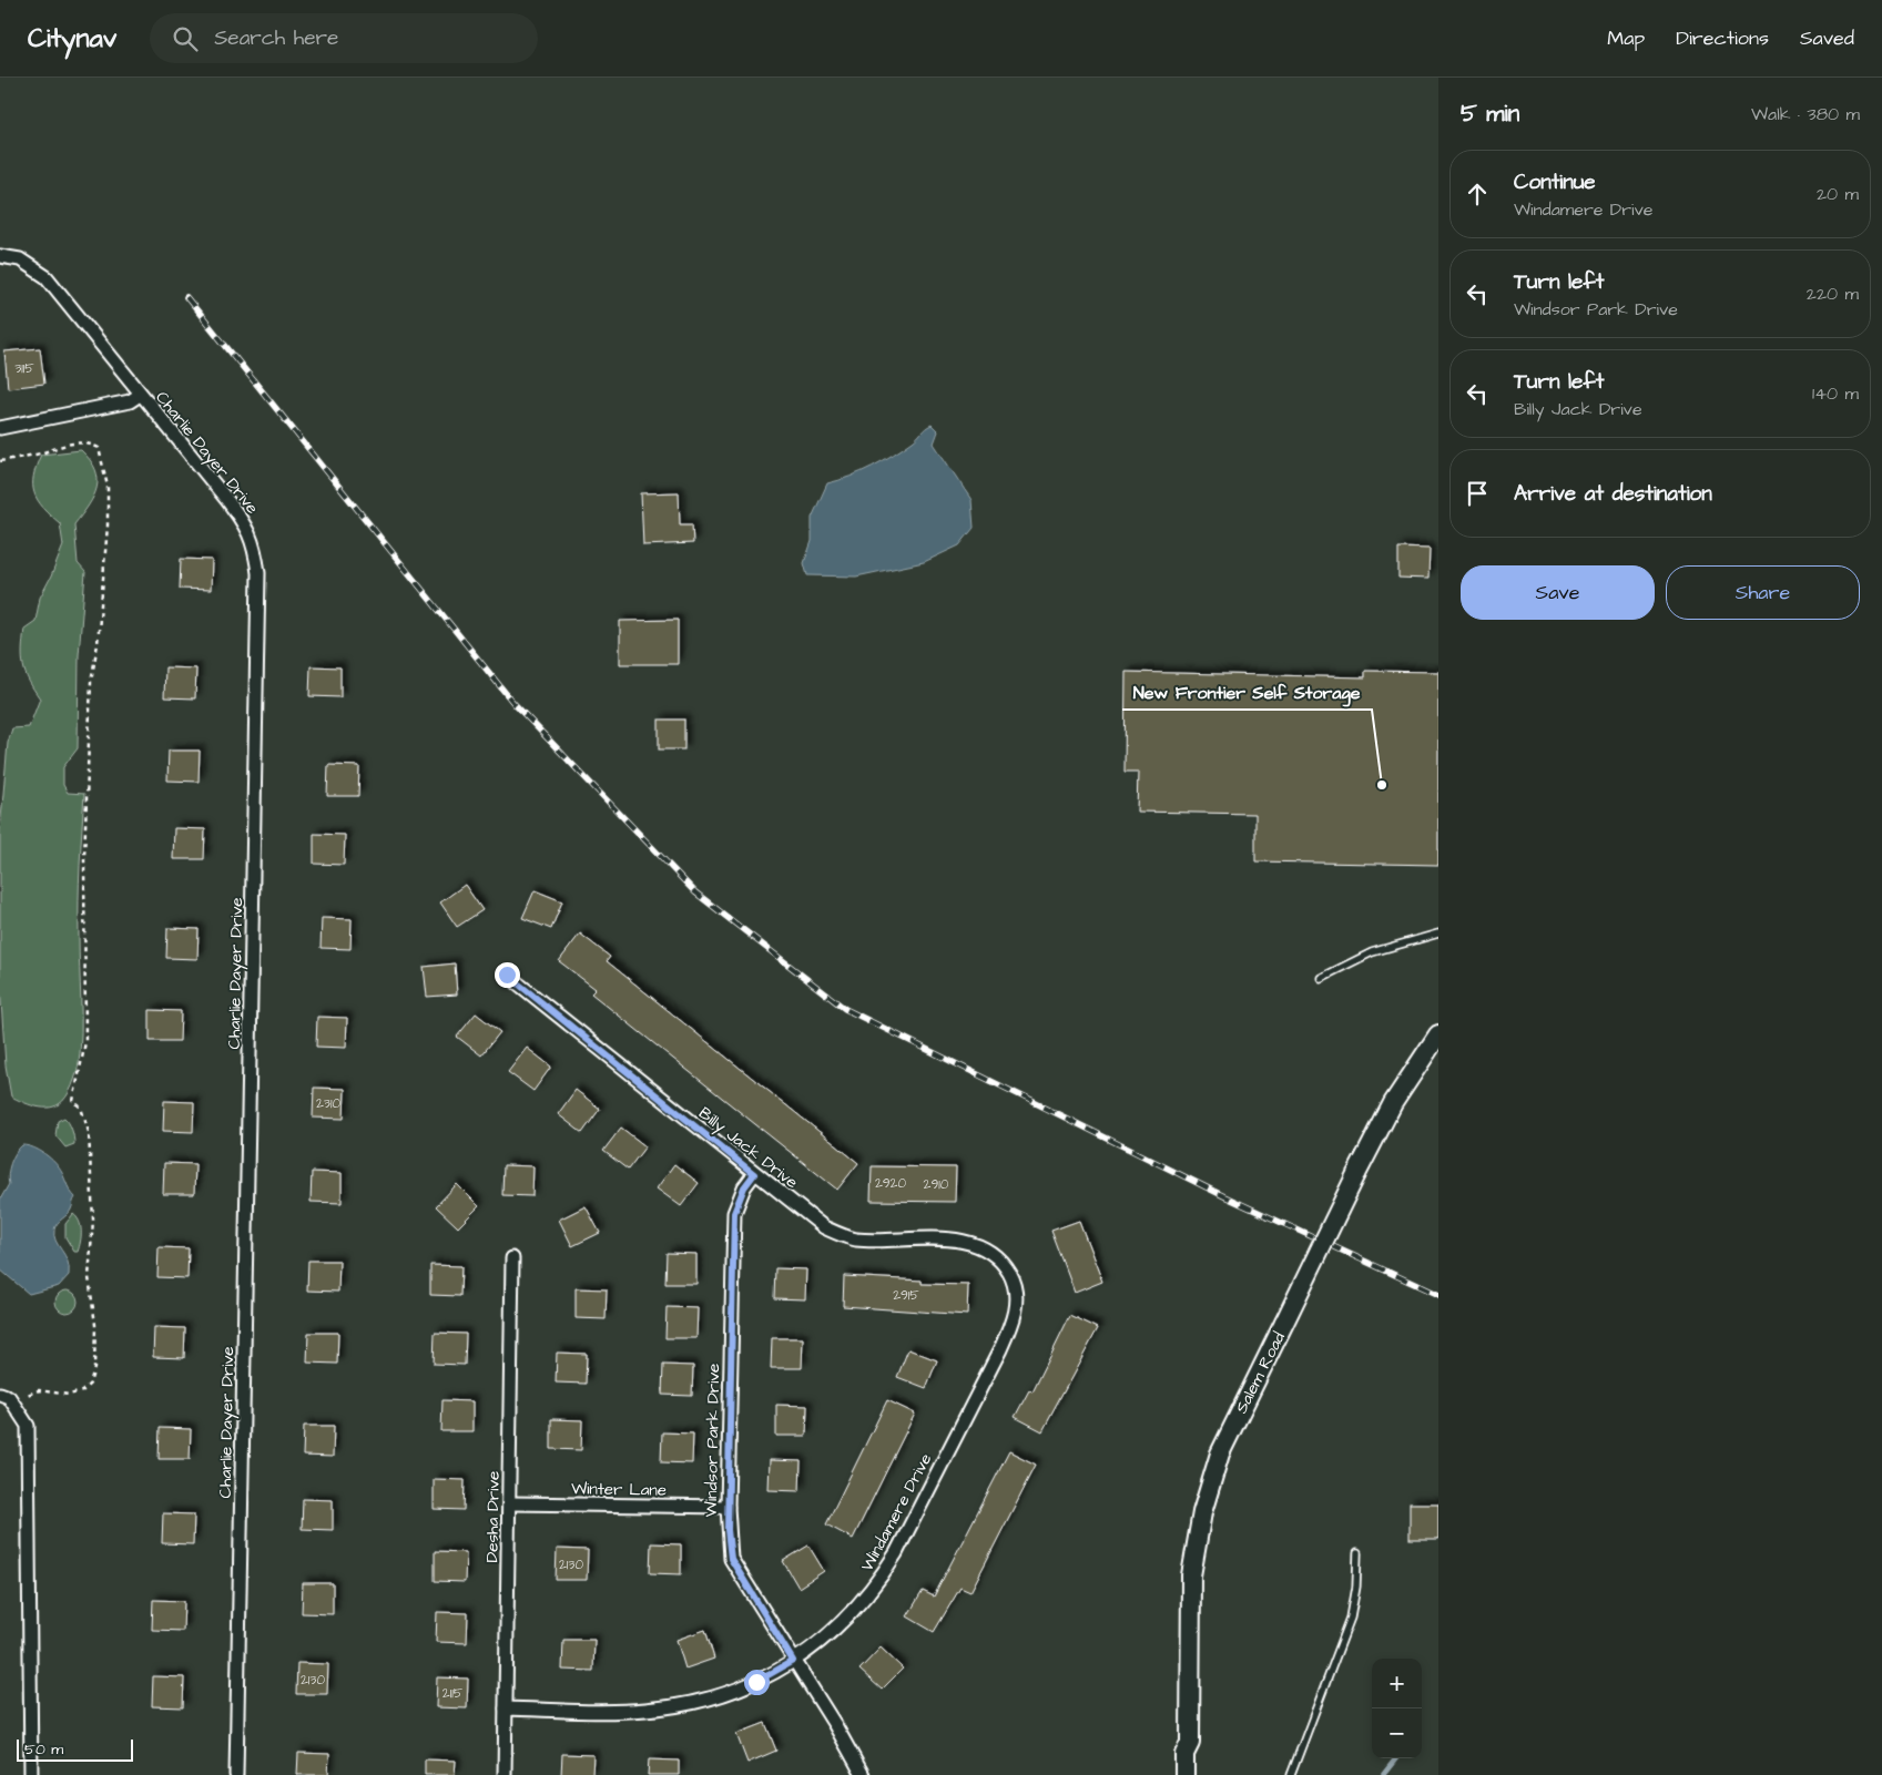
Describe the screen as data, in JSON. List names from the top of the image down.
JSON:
{
  "streets": {
    "main road": ["Salem Road"],
    "street": [
      "Charlie Dayer Drive",
      "Billy Jack Drive",
      "Windsor Park Drive",
      "Winter Lane",
      "Windamere Drive",
      "Desha Drive"
    ]
  },
  "crossings": [
    ["Billy Jack Drive", "Windsor Park Drive"],
    ["Billy Jack Drive", "Windamere Drive"],
    ["Windsor Park Drive", "Winter Lane"],
    ["Windsor Park Drive", "Windamere Drive"],
    ["Winter Lane", "Desha Drive"],
    ["Windamere Drive", "Desha Drive"]
  ],
  "places": ["New Frontier Self Storage"],
  "house_numbers": [
    "3115",
    "2310",
    "2920",
    "2910",
    "2915",
    "2130",
    "2130",
    "2115"
  ],
  "scale_bar": "50 m",
  "page": {
    "header": "Citynav",
    "search": "Search here",
    "nav": ["Map", "Directions", "Saved"],
    "heading": ["5 min", "Walk · 380 m"],
    "list": [
      ["Continue", "Windamere Drive", "20 m"],
      ["Turn left", "Windsor Park Drive", "220 m"],
      ["Turn left", "Billy Jack Drive", "140 m"],
      "Arrive at destination"
    ],
    "buttons": ["Save", "Share"],
    "map_buttons": ["+", "−"],
    "scale": "50 m"
  }
}
